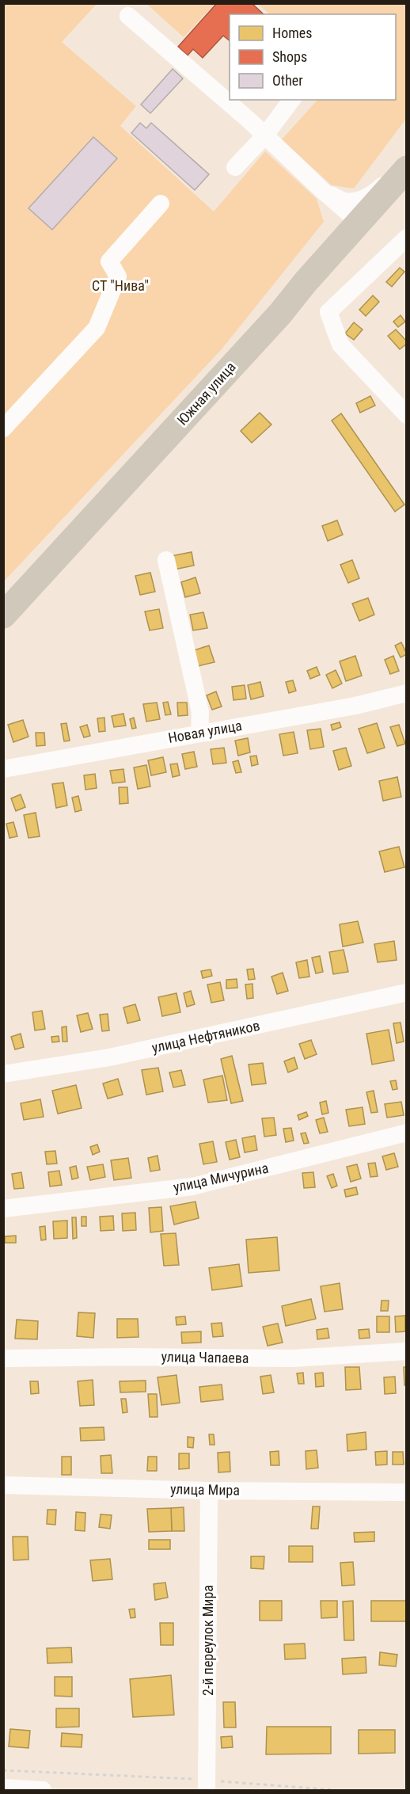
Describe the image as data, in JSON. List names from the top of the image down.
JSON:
{
  "streets": {
    "highway": ["Южная улица"],
    "street": [
      "Новая улица",
      "улица Нефтяников",
      "улица Мичурина",
      "улица Чапаева",
      "улица Мира",
      "2-й переулок Мира"
    ]
  },
  "crossings": [
    ["улица Мира", "2-й переулок Мира"]
  ],
  "parks": ["СТ \"Нива\""],
  "legend": ["Homes", "Shops", "Other"]
}
